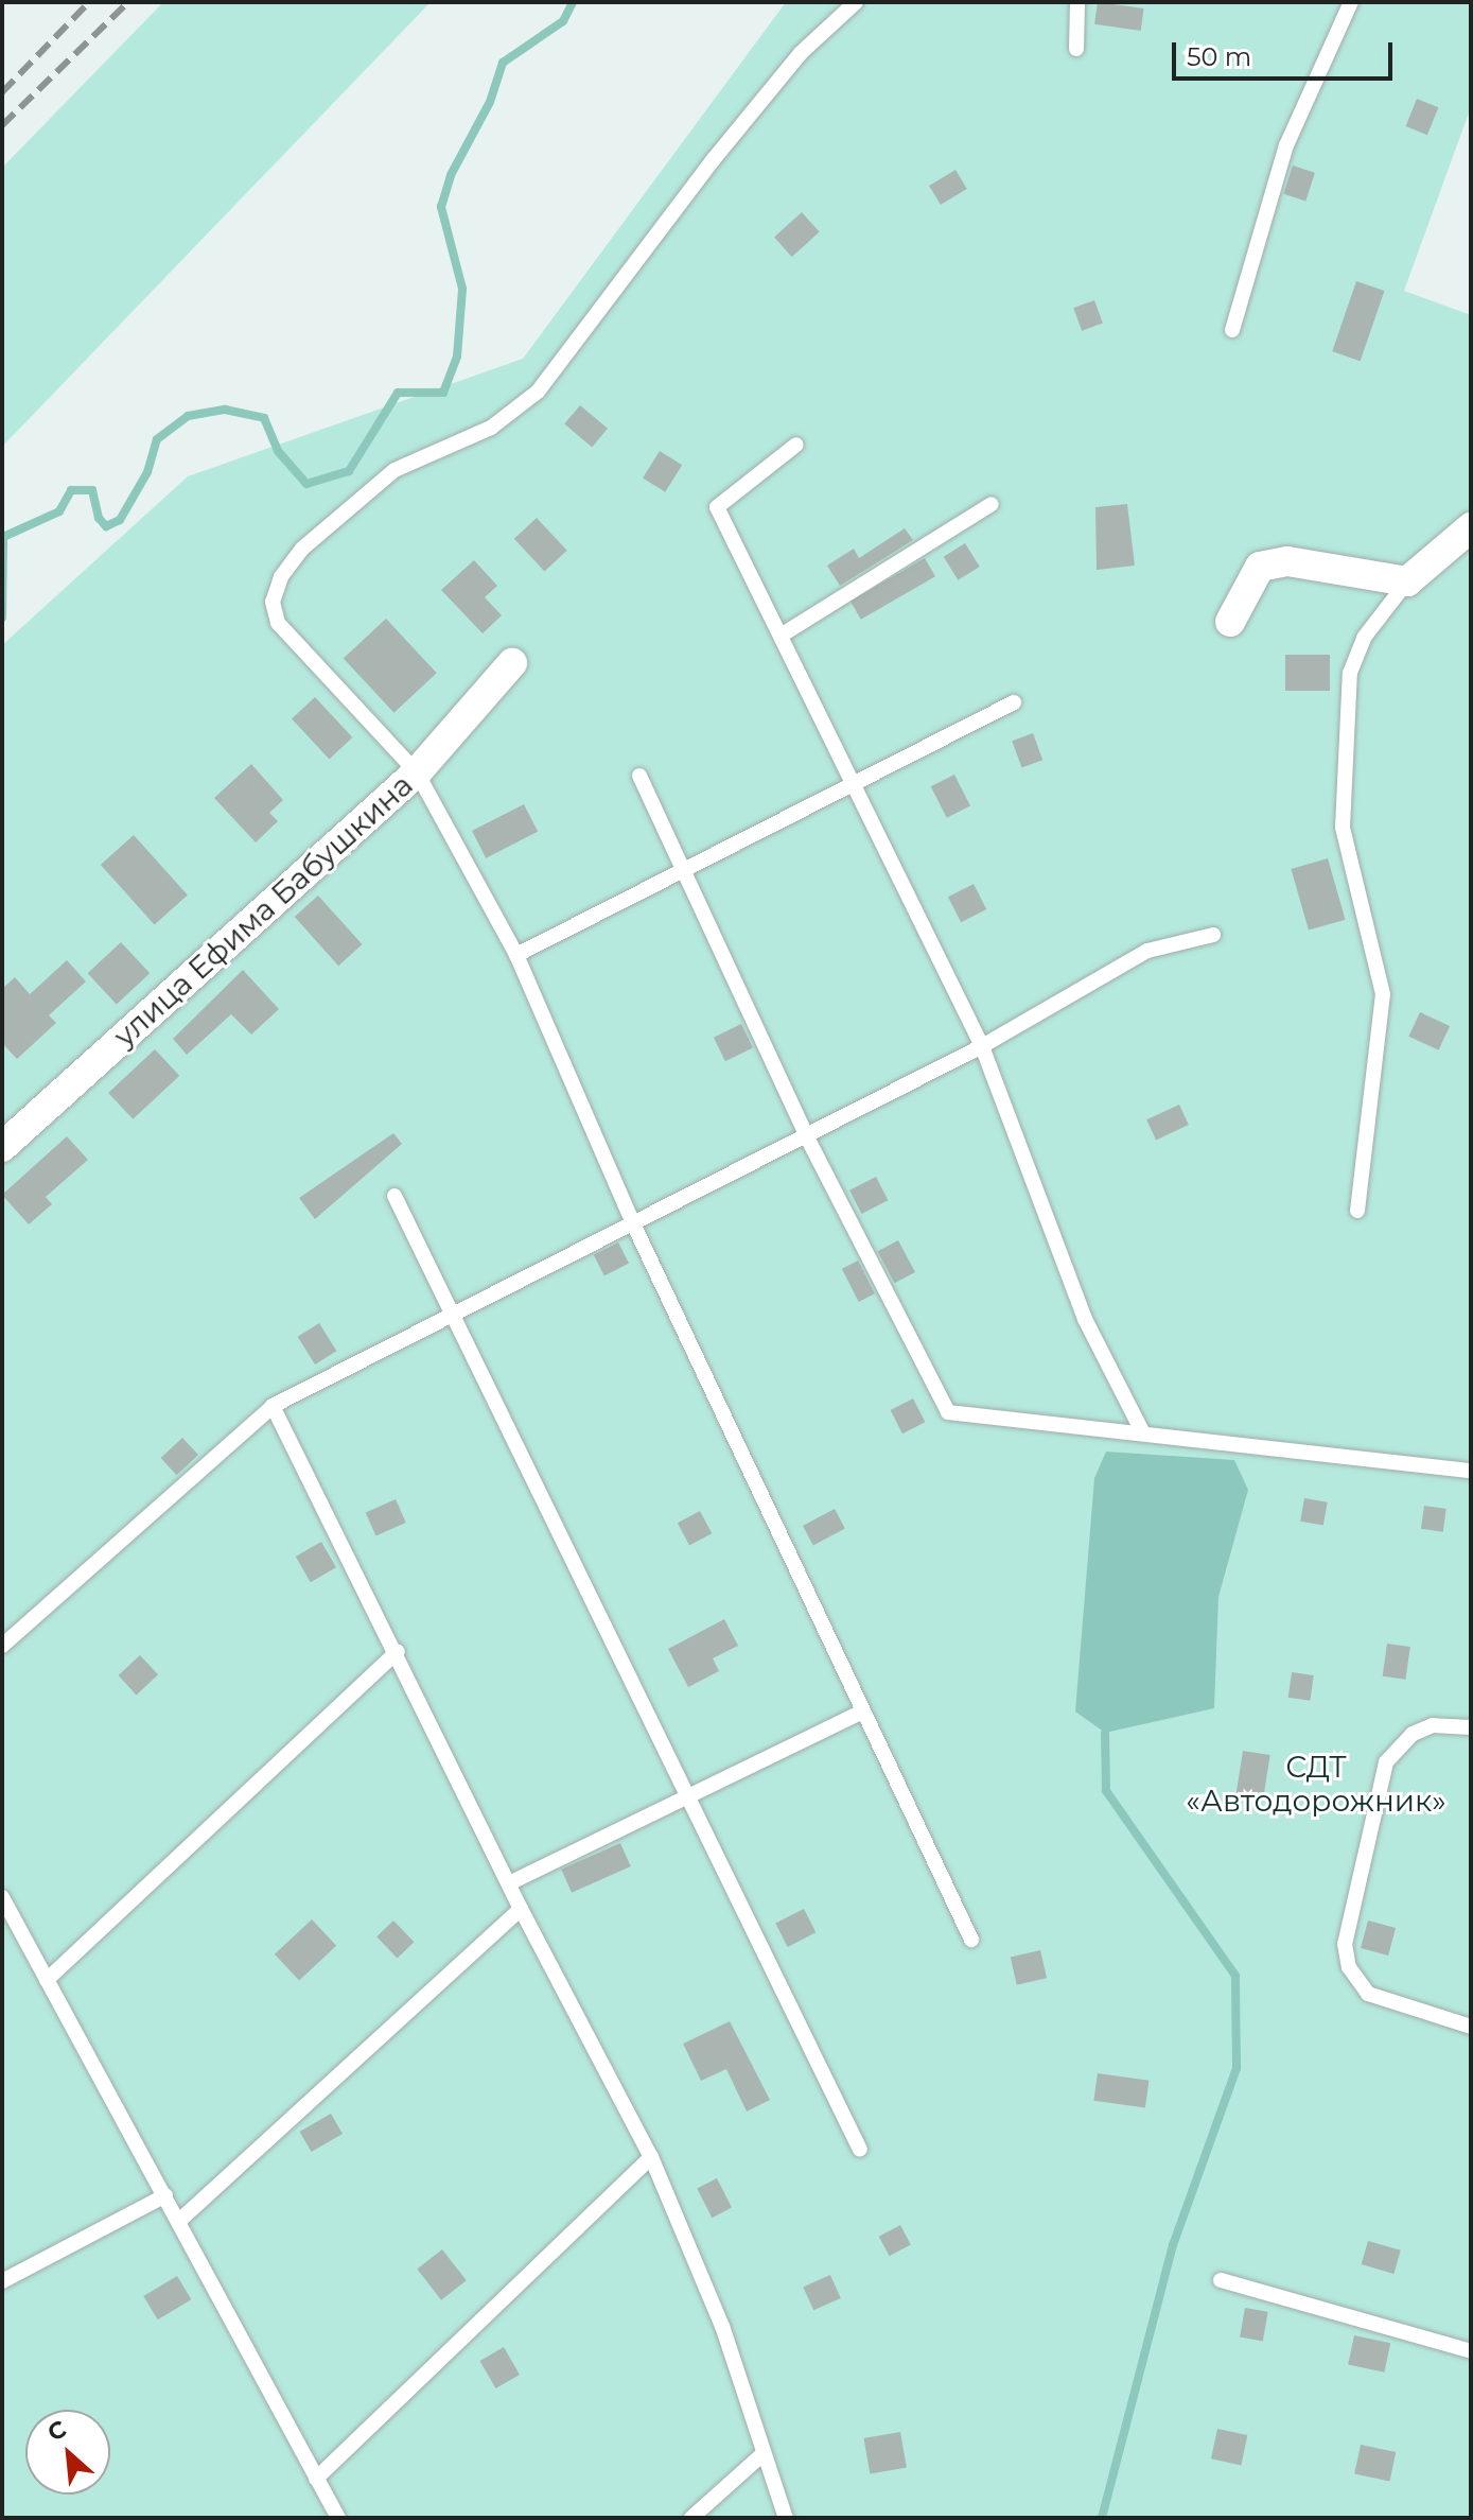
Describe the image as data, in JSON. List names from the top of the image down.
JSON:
{
  "streets": {
    "street": ["улица Ефима Бабушкина"]
  },
  "parks": ["СДТ «Автодорожник»"],
  "scale_bar": "50 m",
  "north": "top left"
}
